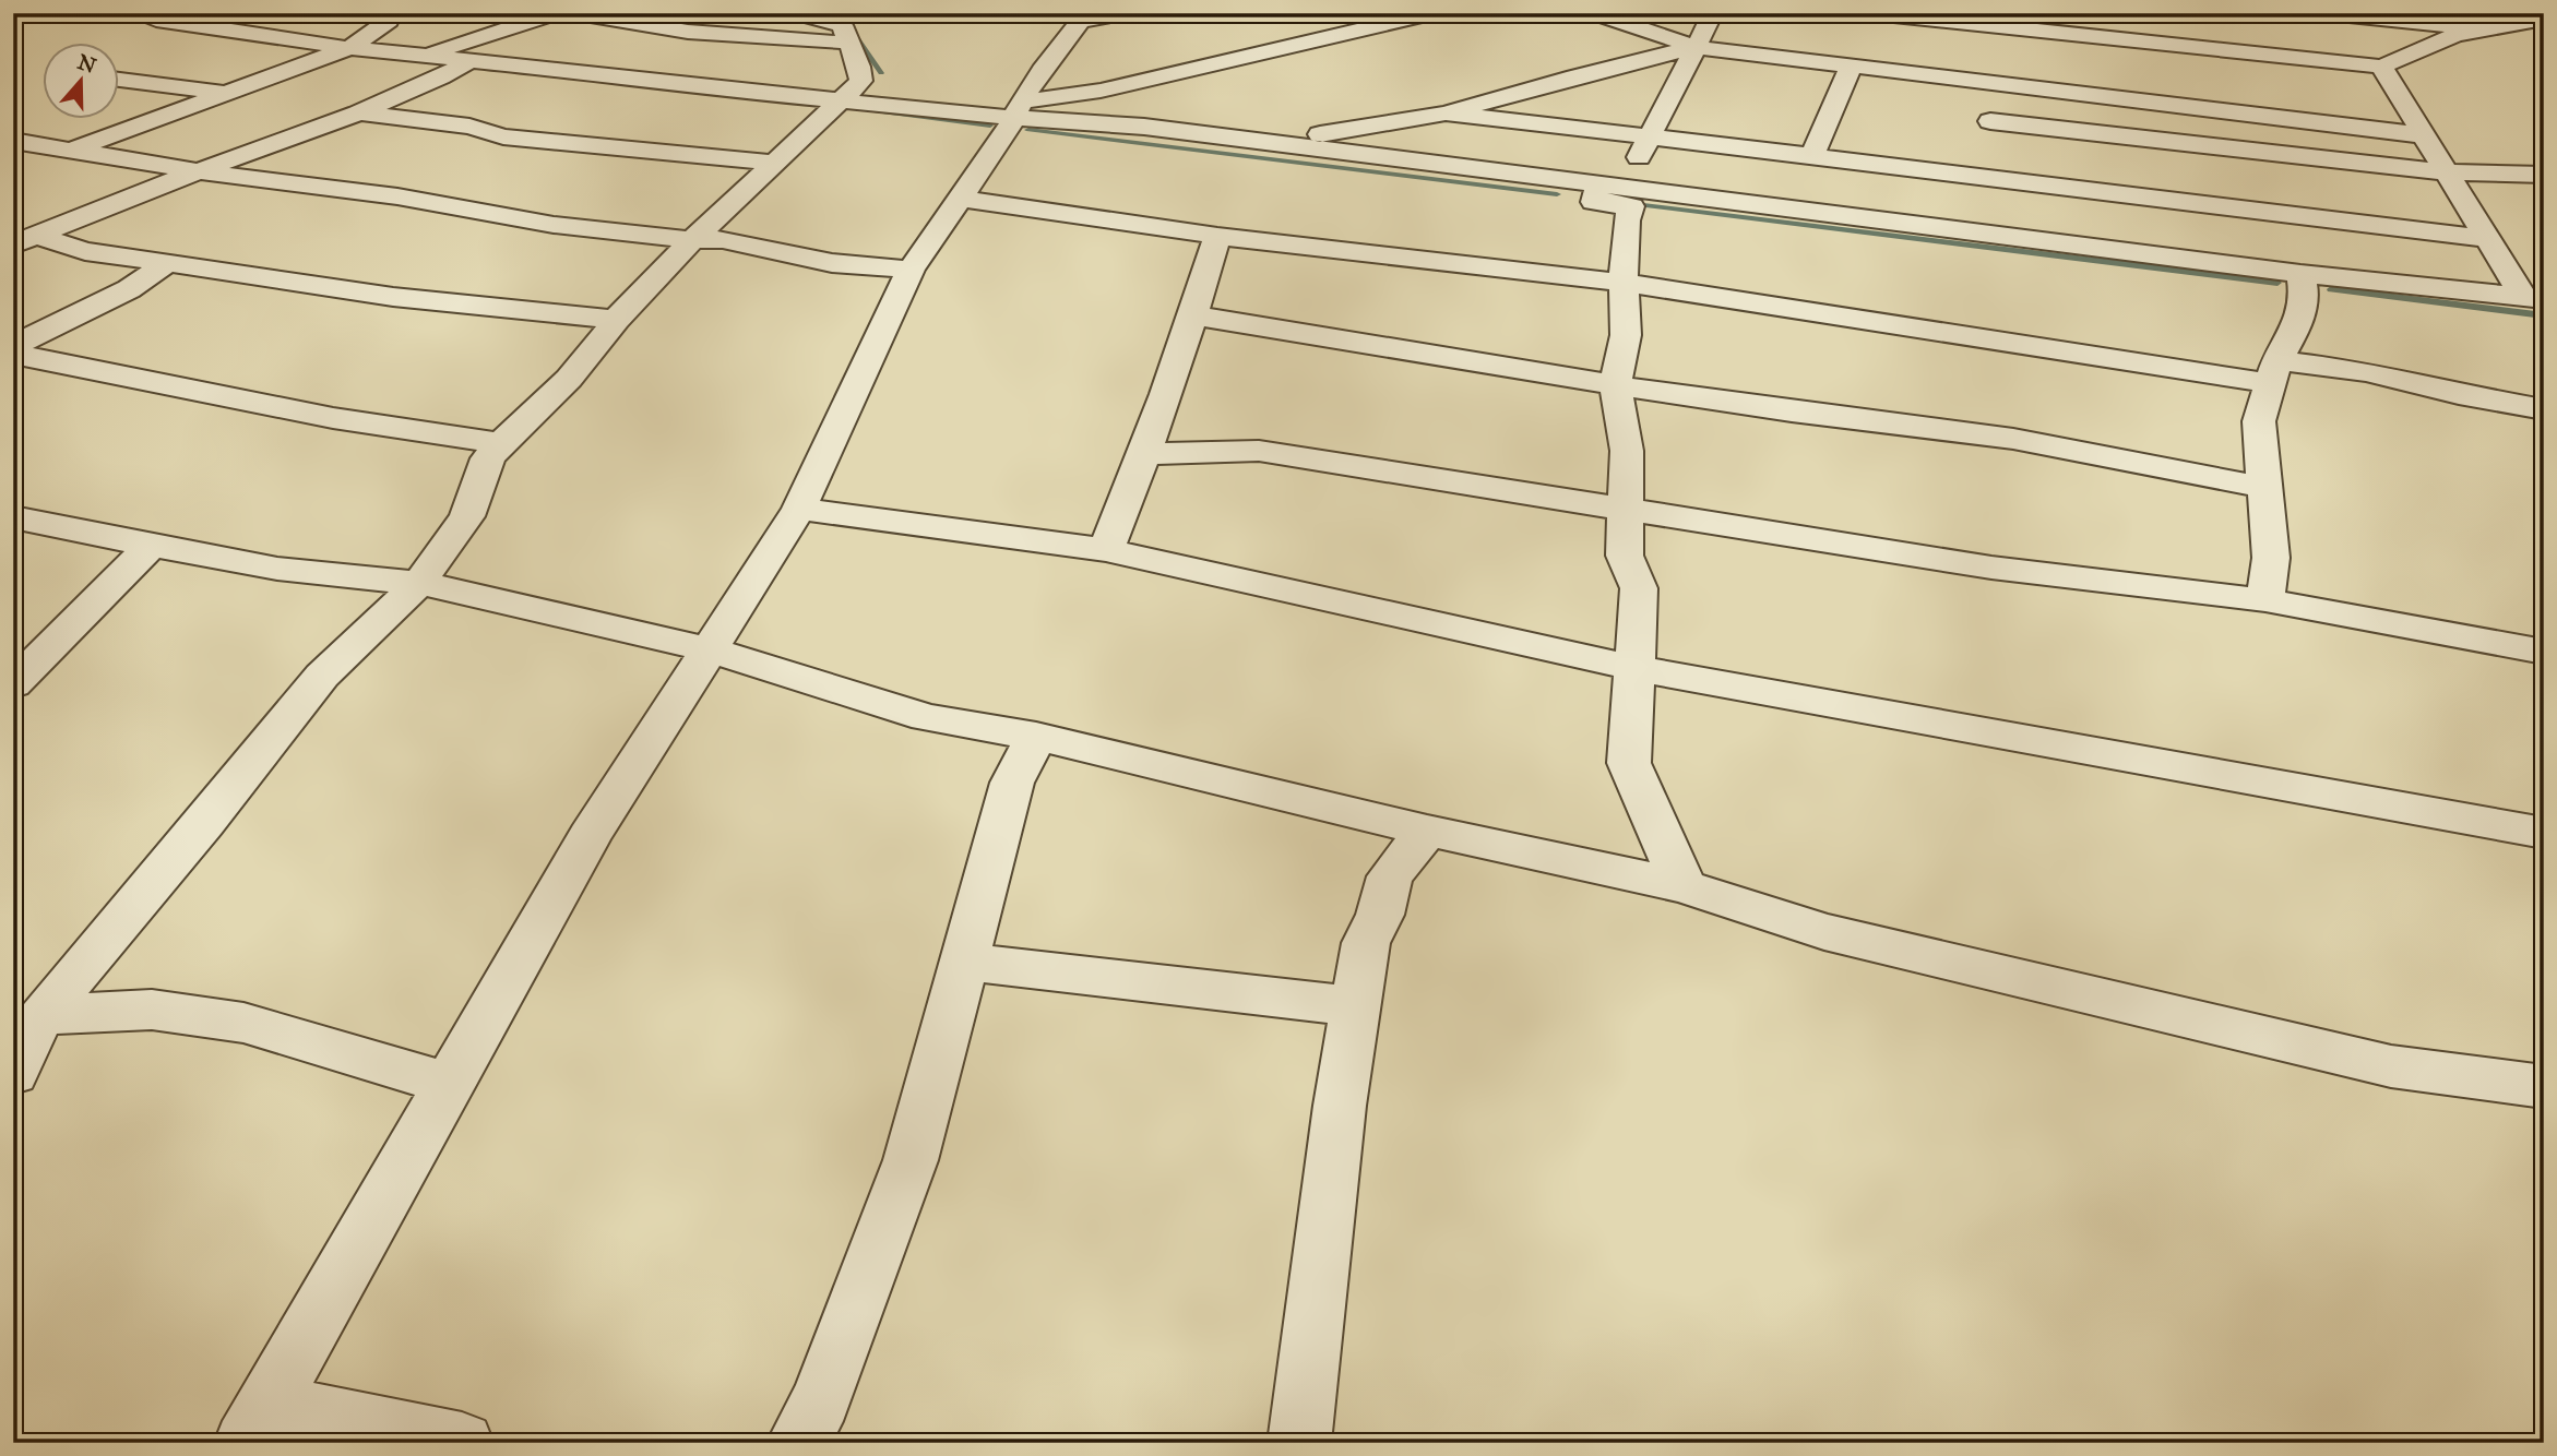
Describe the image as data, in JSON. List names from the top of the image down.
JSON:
{
  "north": "top"
}
